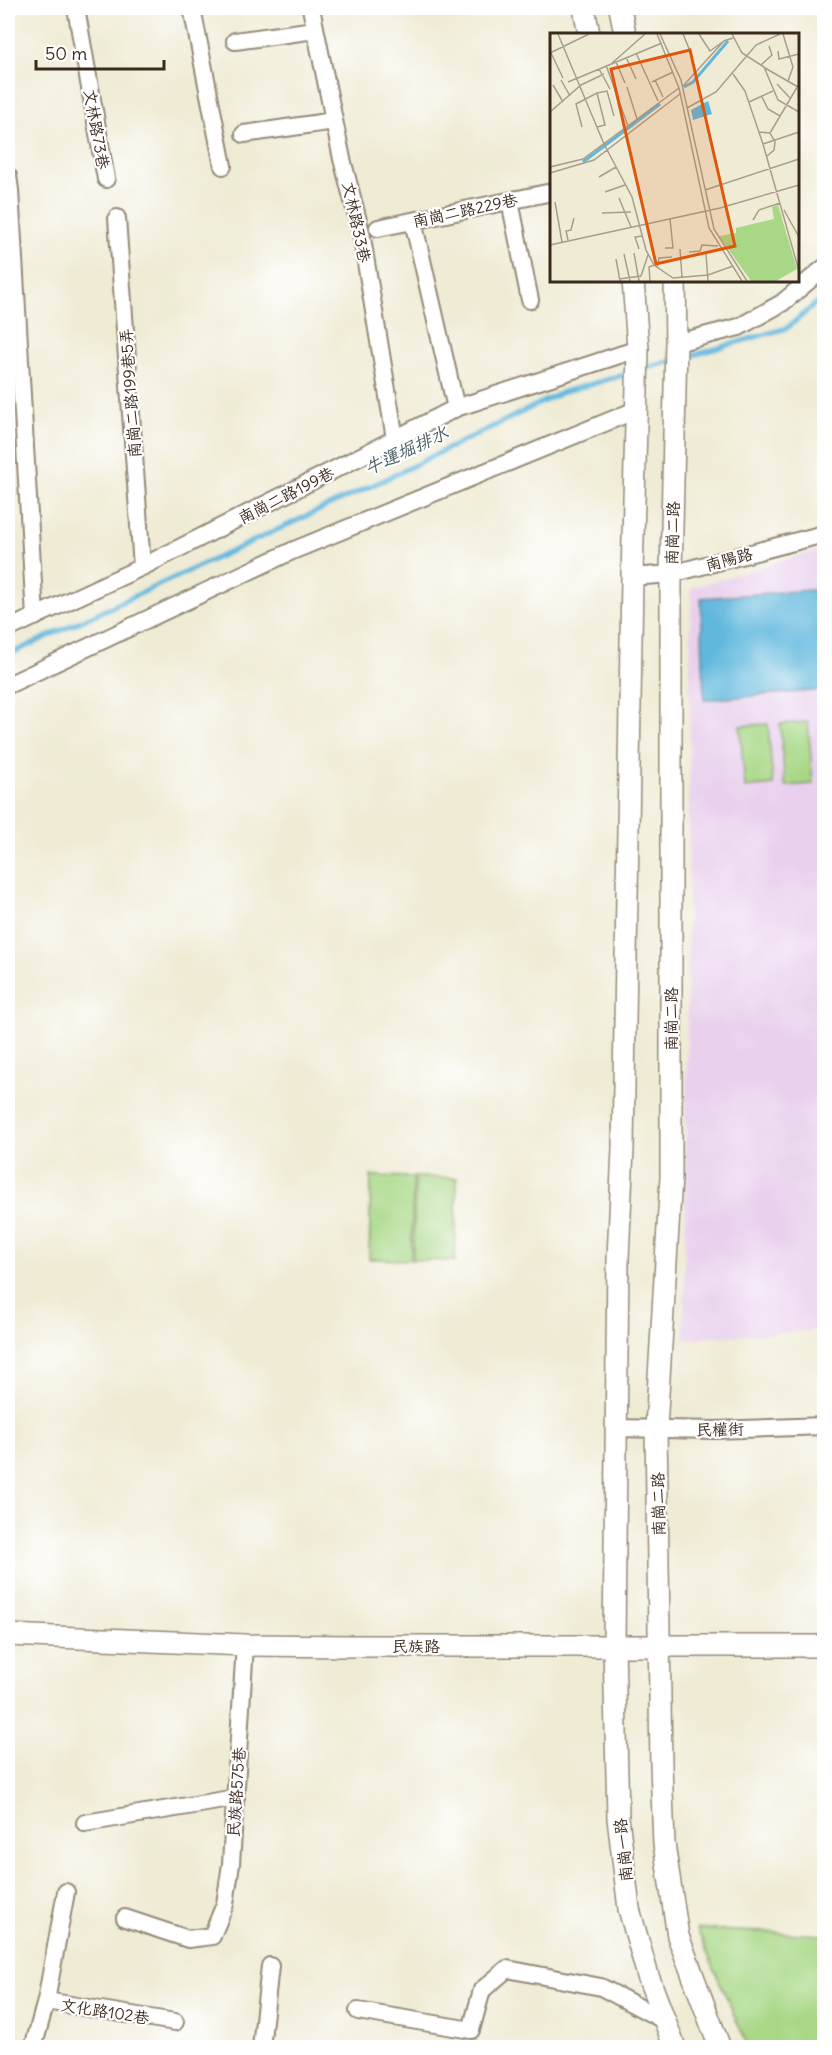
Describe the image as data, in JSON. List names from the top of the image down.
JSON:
{
  "streets": {
    "main road": ["南崗二路", "民族路", "南崗一路"],
    "street": [
      "文林路73巷",
      "南崗二路229巷",
      "文林路33巷",
      "南崗二路199巷5弄",
      "南崗二路199巷",
      "南陽路",
      "民權街",
      "民族路575巷",
      "文化路102巷"
    ]
  },
  "crossings": [
    ["文林路33巷", "南崗二路199巷"],
    ["南崗二路199巷5弄", "南崗二路199巷"],
    ["南崗二路", "南陽路"],
    ["南崗二路", "民權街"],
    ["南崗二路", "民族路"],
    ["民族路", "民族路575巷"],
    ["民族路", "南崗一路"]
  ],
  "water": ["牛運堀排水"],
  "scale_bar": "50 m"
}
